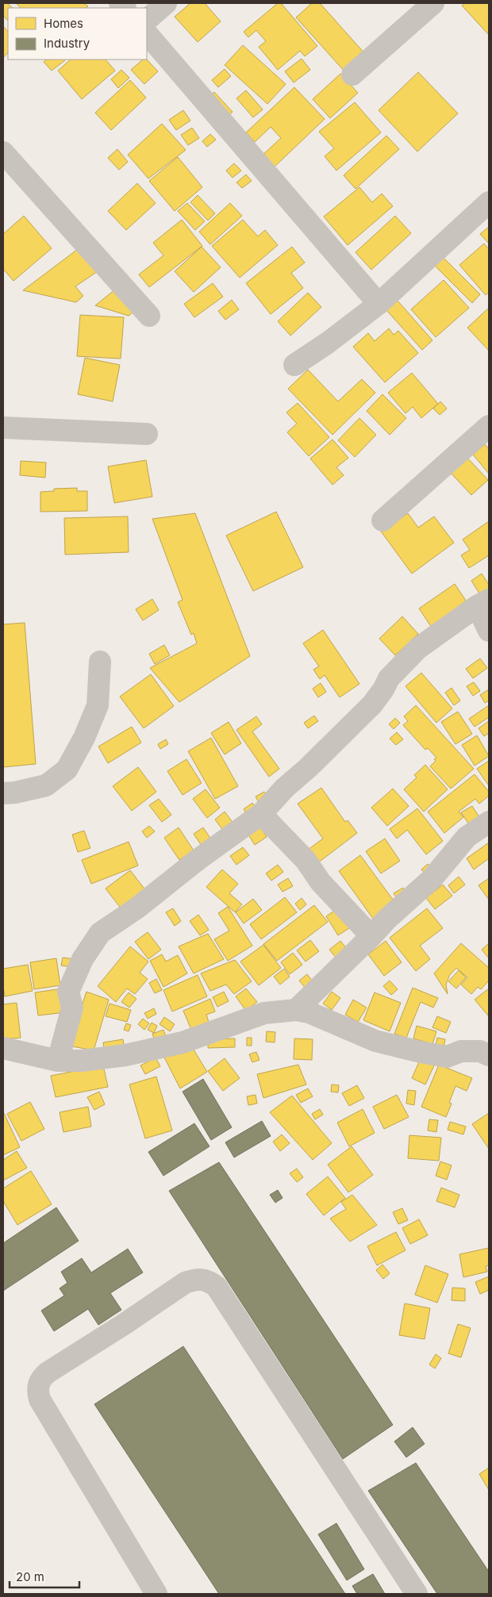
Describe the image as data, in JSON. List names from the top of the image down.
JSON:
{
  "legend": ["Homes", "Industry"],
  "scale_bar": "20 m"
}
